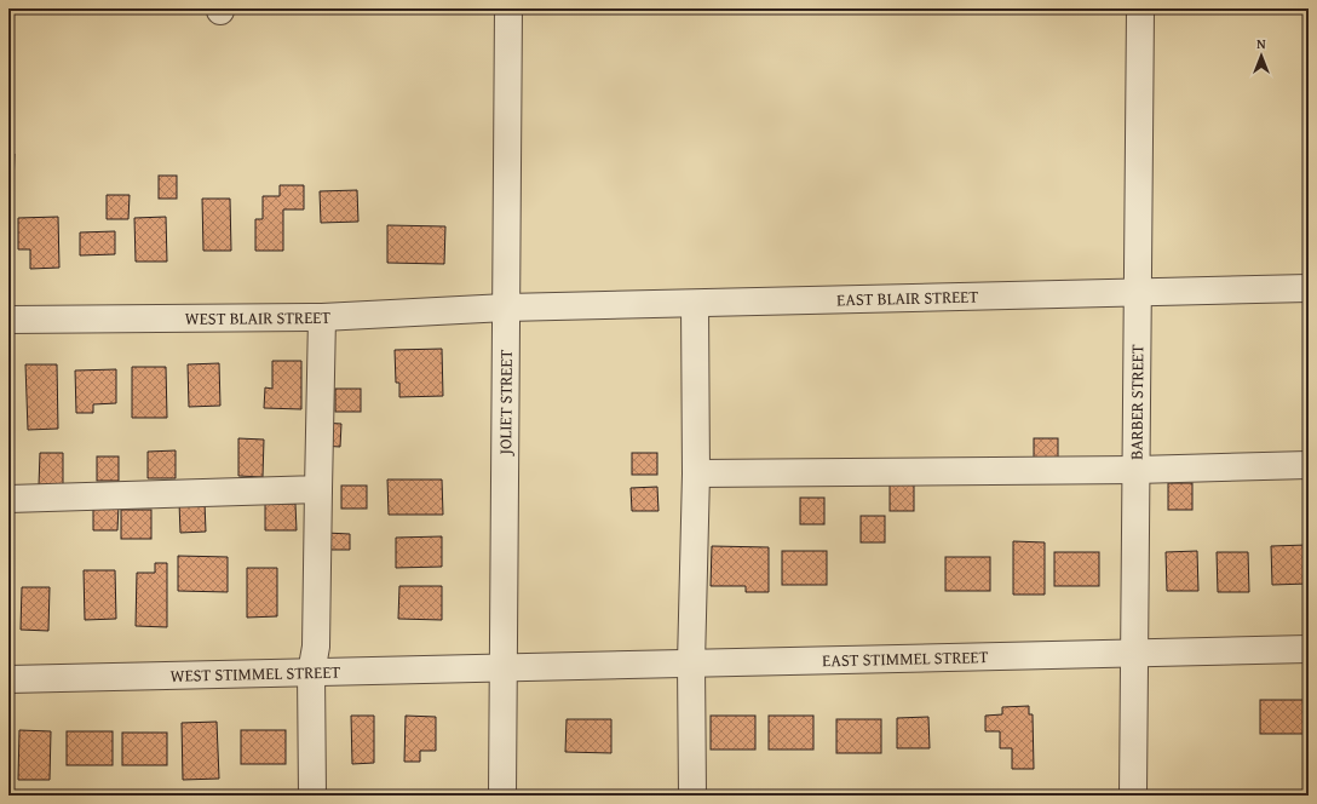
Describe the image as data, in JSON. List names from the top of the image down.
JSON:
{
  "streets": {
    "street": [
      "EAST BLAIR STREET",
      "WEST BLAIR STREET",
      "JOLIET STREET",
      "BARBER STREET",
      "EAST STIMMEL STREET",
      "WEST STIMMEL STREET"
    ]
  },
  "crossings": [
    ["EAST BLAIR STREET", "WEST BLAIR STREET"],
    ["EAST BLAIR STREET", "JOLIET STREET"],
    ["EAST BLAIR STREET", "BARBER STREET"],
    ["WEST BLAIR STREET", "JOLIET STREET"],
    ["JOLIET STREET", "EAST STIMMEL STREET"],
    ["JOLIET STREET", "WEST STIMMEL STREET"],
    ["BARBER STREET", "EAST STIMMEL STREET"],
    ["EAST STIMMEL STREET", "WEST STIMMEL STREET"]
  ],
  "north": "top"
}
